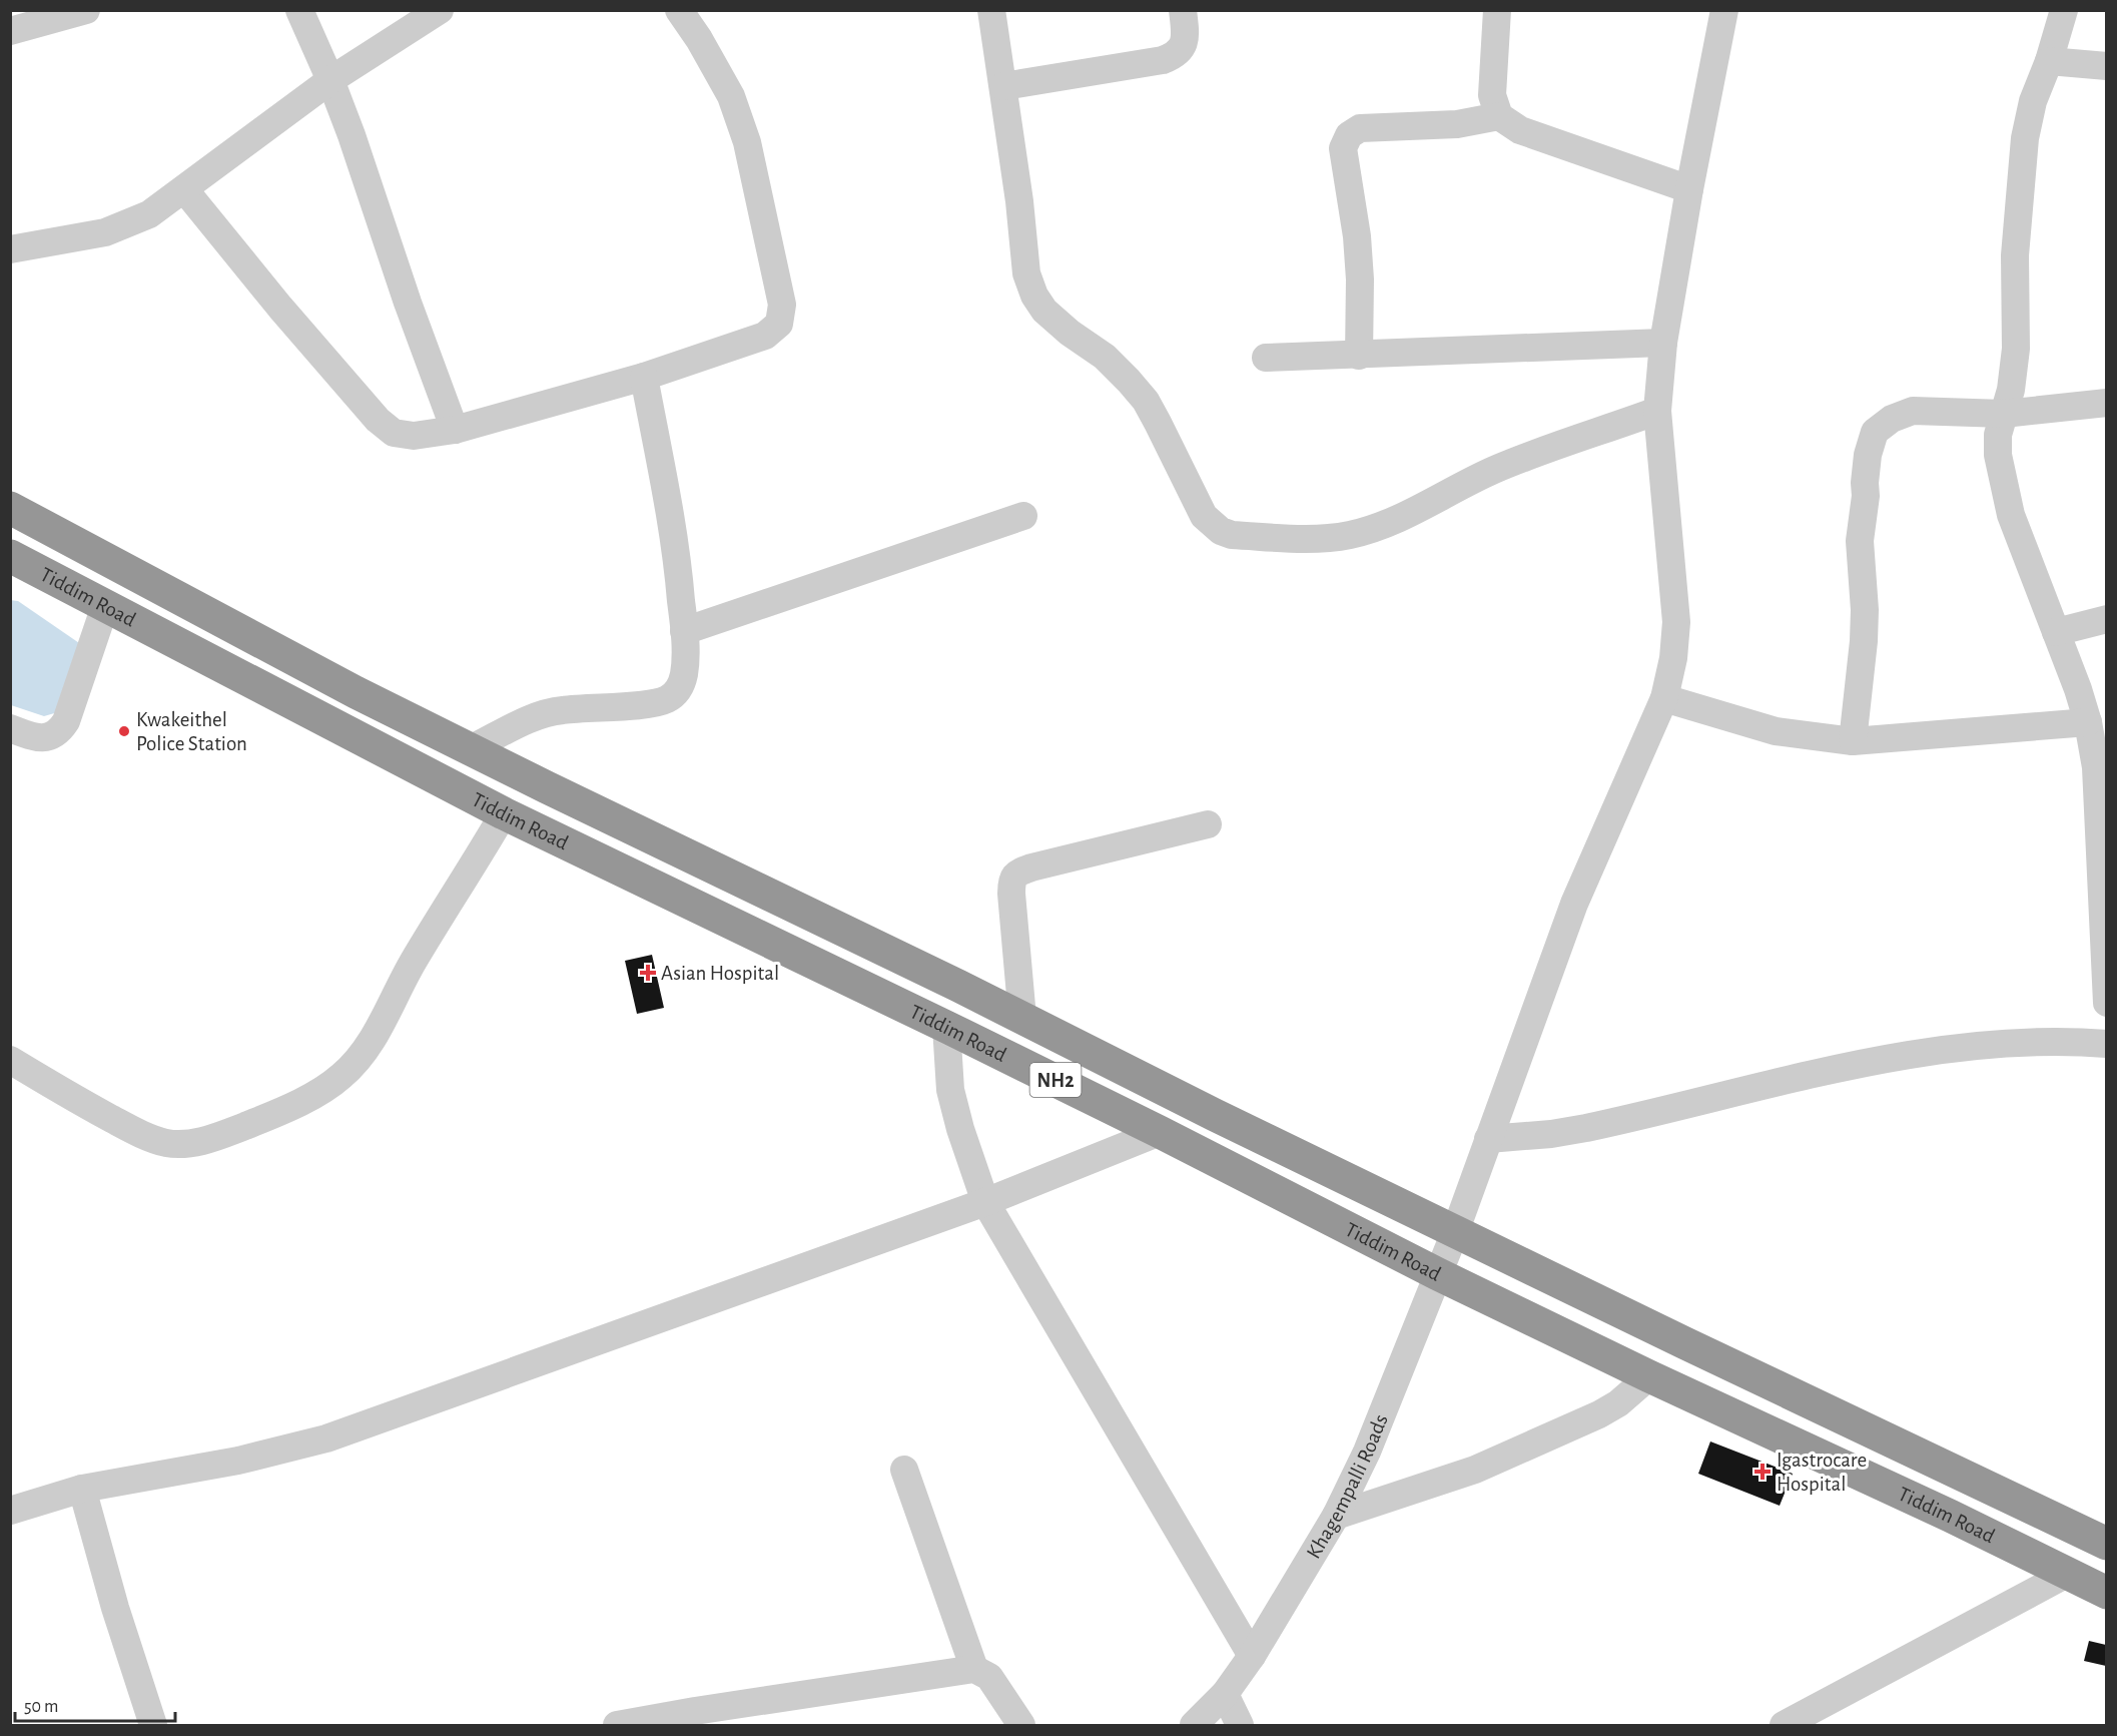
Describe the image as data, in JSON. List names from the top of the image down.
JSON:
{
  "streets": {
    "highway": ["Tiddim Road", "NH2"],
    "street": ["Khagempalli Roads"]
  },
  "crossings": [
    ["Tiddim Road", "Khagempalli Roads"]
  ],
  "places": {
    "other": ["Kwakeithel Police Station"],
    "health": ["Asian Hospital", "Igastrocare Hospital"]
  },
  "scale_bar": "50 m"
}
